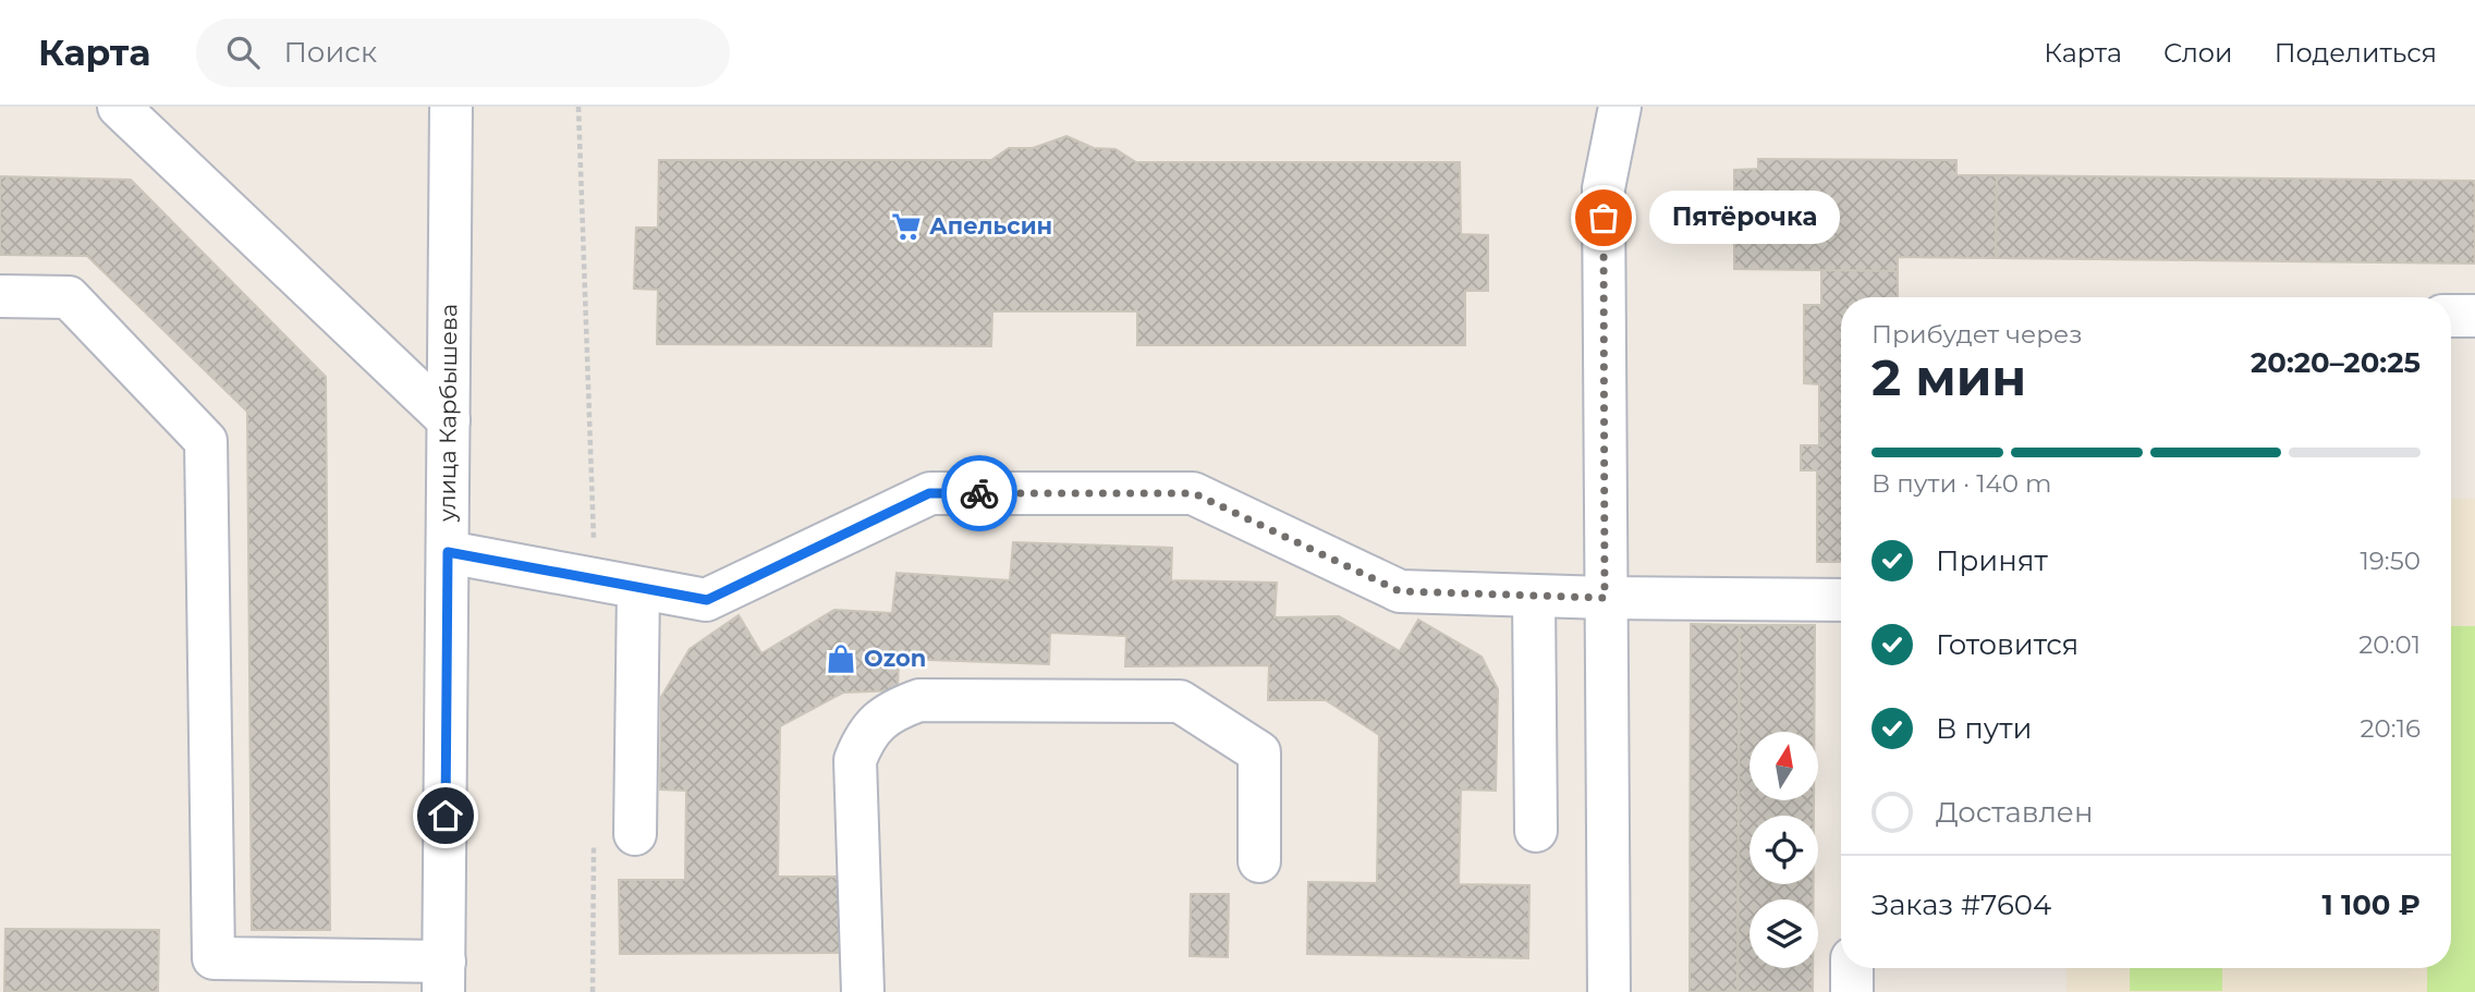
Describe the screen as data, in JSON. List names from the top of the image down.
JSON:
{
  "streets": {
    "street": ["улица Карбышева"]
  },
  "places": {
    "other": ["Пятёрочка"],
    "supermarket": ["Апельсин"],
    "shop": ["Ozon"]
  },
  "north": "top",
  "page": {
    "header": "Карта",
    "search": "Поиск",
    "nav": ["Карта", "Слои", "Поделиться"],
    "bubble": "Пятёрочка",
    "heading": ["2 мин", "Прибудет через", "20:20–20:25"],
    "panel": ["Заказ #7604", "1 100 ₽"],
    "bar": "В пути · 140 m",
    "list": [
      ["Принят", "19:50"],
      ["Готовится", "20:01"],
      ["В пути", "20:16"],
      "Доставлен"
    ]
  }
}
